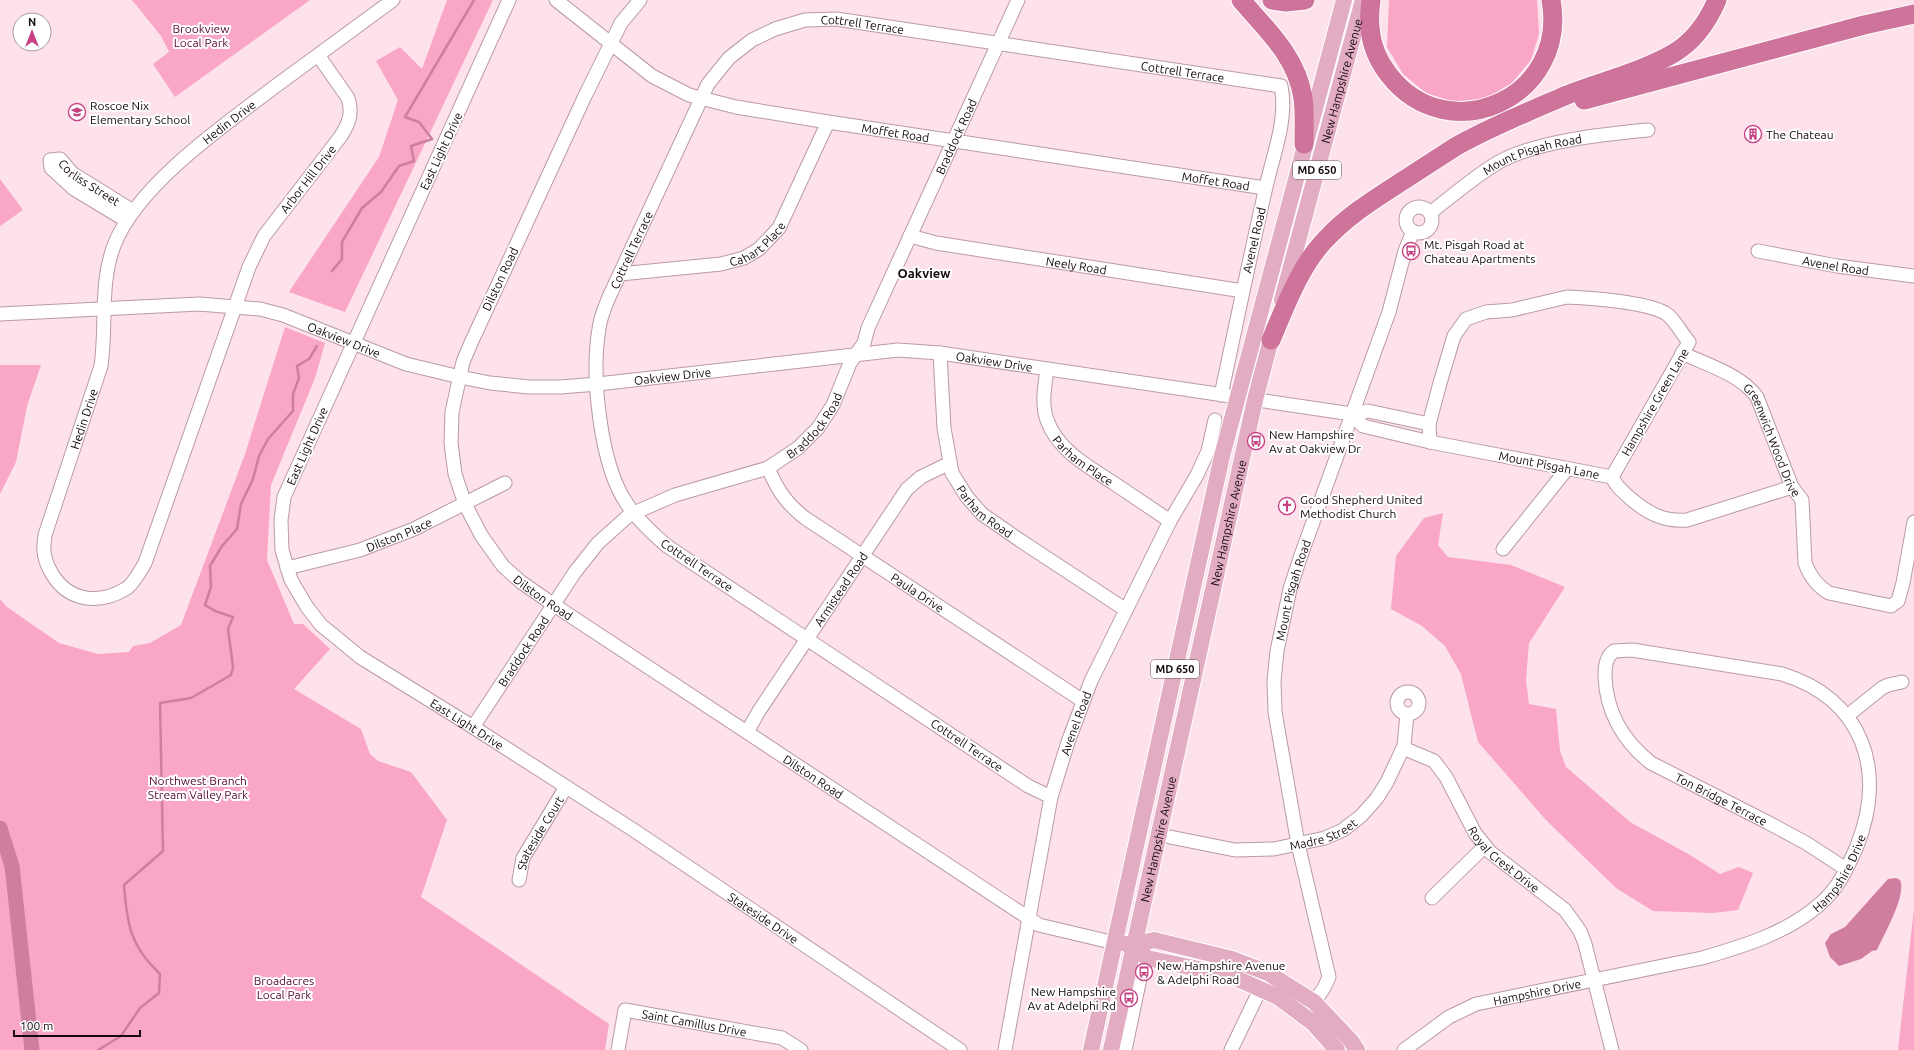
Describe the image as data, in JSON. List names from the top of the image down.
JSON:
{
  "streets": {
    "main road": ["New Hampshire Avenue", "MD 650"],
    "street": [
      "Cottrell Terrace",
      "Hedin Drive",
      "Moffet Road",
      "Braddock Road",
      "East Light Drive",
      "Mount Pisgah Road",
      "Arbor Hill Drive",
      "Corliss Street",
      "Cahart Place",
      "Avenel Road",
      "Neely Road",
      "Dilston Road",
      "Oakview Drive",
      "Hampshire Green Lane",
      "Greenwich Wood Drive",
      "Parham Place",
      "Mount Pisgah Lane",
      "Parham Road",
      "Dilston Place",
      "Armistead Road",
      "Paula Drive",
      "Ton Bridge Terrace",
      "Madre Street",
      "Stateside Court",
      "Royal Crest Drive",
      "Hampshire Drive",
      "Stateside Drive",
      "Saint Camillus Drive"
    ]
  },
  "crossings": [
    ["Cottrell Terrace", "Moffet Road"],
    ["Cottrell Terrace", "Braddock Road"],
    ["Cottrell Terrace", "Cahart Place"],
    ["Cottrell Terrace", "Avenel Road"],
    ["Cottrell Terrace", "Oakview Drive"],
    ["Cottrell Terrace", "Armistead Road"],
    ["New Hampshire Avenue", "Avenel Road"],
    ["New Hampshire Avenue", "Dilston Road"],
    ["New Hampshire Avenue", "Oakview Drive"],
    ["Hedin Drive", "Arbor Hill Drive"],
    ["Hedin Drive", "Corliss Street"],
    ["Hedin Drive", "Oakview Drive"],
    ["Moffet Road", "Braddock Road"],
    ["Moffet Road", "Cahart Place"],
    ["Moffet Road", "Avenel Road"],
    ["Moffet Road", "Dilston Road"],
    ["Braddock Road", "East Light Drive"],
    ["Braddock Road", "Neely Road"],
    ["Braddock Road", "Dilston Road"],
    ["Braddock Road", "Oakview Drive"],
    ["Braddock Road", "Paula Drive"],
    ["East Light Drive", "Oakview Drive"],
    ["East Light Drive", "Dilston Place"],
    ["East Light Drive", "Stateside Court"],
    ["East Light Drive", "Stateside Drive"],
    ["Mount Pisgah Road", "Oakview Drive"],
    ["Mount Pisgah Road", "Mount Pisgah Lane"],
    ["Mount Pisgah Road", "Madre Street"],
    ["Arbor Hill Drive", "Oakview Drive"],
    ["Avenel Road", "Neely Road"],
    ["Avenel Road", "Dilston Road"],
    ["Avenel Road", "Oakview Drive"],
    ["Avenel Road", "Parham Place"],
    ["Avenel Road", "Parham Road"],
    ["Avenel Road", "Paula Drive"],
    ["Dilston Road", "Oakview Drive"],
    ["Dilston Road", "Dilston Place"],
    ["Dilston Road", "Armistead Road"],
    ["Oakview Drive", "Parham Place"],
    ["Oakview Drive", "Mount Pisgah Lane"],
    ["Oakview Drive", "Parham Road"],
    ["Hampshire Green Lane", "Greenwich Wood Drive"],
    ["Hampshire Green Lane", "Mount Pisgah Lane"],
    ["Greenwich Wood Drive", "Mount Pisgah Lane"],
    ["Parham Road", "Armistead Road"],
    ["Armistead Road", "Paula Drive"],
    ["Ton Bridge Terrace", "Hampshire Drive"],
    ["Madre Street", "Royal Crest Drive"],
    ["Stateside Court", "Stateside Drive"],
    ["Royal Crest Drive", "Hampshire Drive"]
  ],
  "districts": ["Oakview"],
  "parks": ["Brookview Local Park", "Northwest Branch Stream Valley Park", "Broadacres Local Park"],
  "places": {
    "school or university": ["Roscoe Nix Elementary School"],
    "building": ["The Chateau"],
    "bus stop": [
      "Mt. Pisgah Road at Chateau Apartments",
      "New Hampshire Av at Oakview Dr",
      "New Hampshire Avenue & Adelphi Road",
      "New Hampshire Av at Adelphi Rd"
    ],
    "church": ["Good Shepherd United Methodist Church"]
  },
  "scale_bar": "100 m",
  "north": "top"
}
